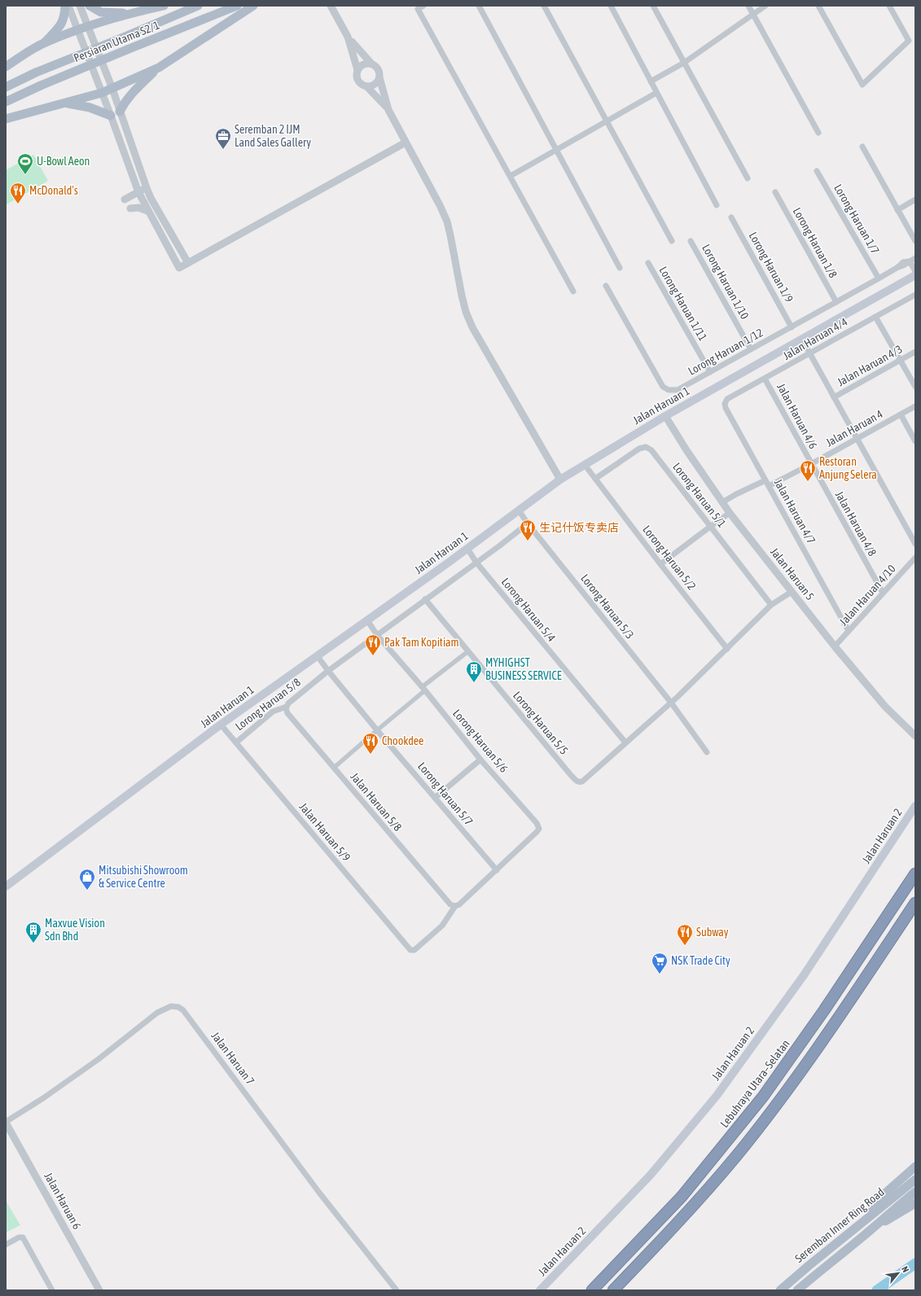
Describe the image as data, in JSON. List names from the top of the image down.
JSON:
{
  "streets": {
    "highway": ["Lebuhraya Utara–Selatan"],
    "main road": [
      "Persiaran Utama S2/1",
      "Jalan Haruan 1",
      "Jalan Haruan 2",
      "Seremban Inner Ring Road"
    ],
    "street": [
      "Lorong Haruan 1/7",
      "Lorong Haruan 1/8",
      "Lorong Haruan 1/9",
      "Lorong Haruan 1/10",
      "Lorong Haruan 1/11",
      "Jalan Haruan 4/4",
      "Lorong Haruan 1/12",
      "Jalan Haruan 4/3",
      "Jalan Haruan 4/6",
      "Jalan Haruan 4",
      "Lorong Haruan 5/1",
      "Jalan Haruan 4/7",
      "Jalan Haruan 4/8",
      "Lorong Haruan 5/2",
      "Jalan Haruan 5",
      "Jalan Haruan 4/10",
      "Lorong Haruan 5/3",
      "Lorong Haruan 5/4",
      "Lorong Haruan 5/8",
      "Lorong Haruan 5/5",
      "Lorong Haruan 5/6",
      "Lorong Haruan 5/7",
      "Jalan Haruan 5/8",
      "Jalan Haruan 5/9",
      "Jalan Haruan 7",
      "Jalan Haruan 6"
    ]
  },
  "crossings": [
    ["Lorong Haruan 1/7", "Lorong Haruan 1/12"],
    ["Lorong Haruan 1/8", "Lorong Haruan 1/12"],
    ["Lorong Haruan 1/9", "Lorong Haruan 1/12"],
    ["Lorong Haruan 1/10", "Lorong Haruan 1/12"],
    ["Lorong Haruan 1/11", "Lorong Haruan 1/12"],
    ["Jalan Haruan 4/4", "Jalan Haruan 4/6"],
    ["Jalan Haruan 4/4", "Jalan Haruan 4/7"],
    ["Jalan Haruan 1", "Lorong Haruan 5/2"],
    ["Jalan Haruan 1", "Jalan Haruan 5"],
    ["Jalan Haruan 1", "Lorong Haruan 5/3"],
    ["Jalan Haruan 1", "Lorong Haruan 5/4"],
    ["Jalan Haruan 1", "Lorong Haruan 5/6"],
    ["Jalan Haruan 1", "Lorong Haruan 5/7"],
    ["Jalan Haruan 1", "Jalan Haruan 5/9"],
    ["Jalan Haruan 4/6", "Jalan Haruan 4"],
    ["Jalan Haruan 4/6", "Jalan Haruan 4/8"],
    ["Jalan Haruan 4", "Jalan Haruan 4/7"],
    ["Jalan Haruan 4", "Jalan Haruan 4/8"],
    ["Jalan Haruan 4", "Jalan Haruan 5"],
    ["Lorong Haruan 5/1", "Lorong Haruan 5/2"],
    ["Jalan Haruan 4/7", "Jalan Haruan 4/10"],
    ["Jalan Haruan 4/8", "Jalan Haruan 4/10"],
    ["Jalan Haruan 5", "Jalan Haruan 4/10"],
    ["Lorong Haruan 5/4", "Lorong Haruan 5/8"],
    ["Lorong Haruan 5/4", "Lorong Haruan 5/5"],
    ["Lorong Haruan 5/8", "Lorong Haruan 5/5"],
    ["Lorong Haruan 5/8", "Lorong Haruan 5/6"],
    ["Lorong Haruan 5/8", "Lorong Haruan 5/7"],
    ["Lorong Haruan 5/8", "Jalan Haruan 5/8"],
    ["Lorong Haruan 5/8", "Jalan Haruan 5/9"],
    ["Lorong Haruan 5/6", "Lorong Haruan 5/7"],
    ["Jalan Haruan 5/8", "Jalan Haruan 5/9"],
    ["Jalan Haruan 7", "Jalan Haruan 6"]
  ],
  "places": {
    "office": ["Seremban 2 IJM Land Sales Gallery"],
    "sports": ["U-Bowl Aeon"],
    "restaurant": [
      "McDonald's",
      "Restoran Anjung Selera",
      "生记什饭专卖店",
      "Pak Tam Kopitiam",
      "Chookdee",
      "Subway"
    ],
    "building": ["MYHIGHST BUSINESS SERVICE", "Maxvue Vision Sdn Bhd"],
    "shop": ["Mitsubishi Showroom & Service Centre"],
    "supermarket": ["NSK Trade City"]
  },
  "north": "top right"
}
